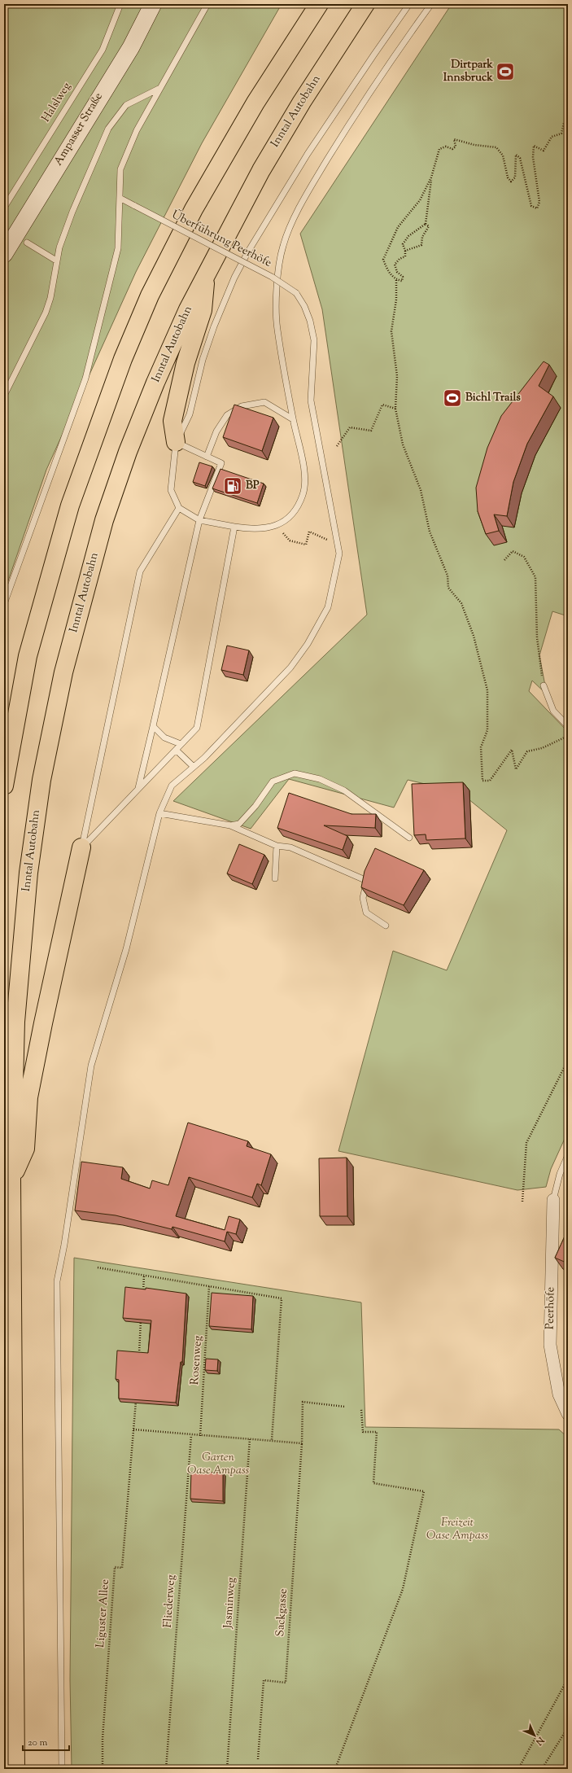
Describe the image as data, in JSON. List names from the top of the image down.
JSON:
{
  "streets": {
    "highway": ["Inntal Autobahn"],
    "main road": ["Ampasser Straße"],
    "street": ["Peerhöfe"],
    "lane": ["Halslweg", "Überführung Peerhöfe"],
    "path": [
      "Rosenweg",
      "Fliederweg",
      "Jasminweg",
      "Sackgasse",
      "Liguster Allee"
    ]
  },
  "parks": ["Garten Oase Ampass", "Freizeit Oase Ampass"],
  "places": {
    "sports": ["Dirtpark Innsbruck", "Bichl Trails"],
    "fuel station": ["BP"]
  },
  "scale_bar": "20 m",
  "north": "bottom right"
}
